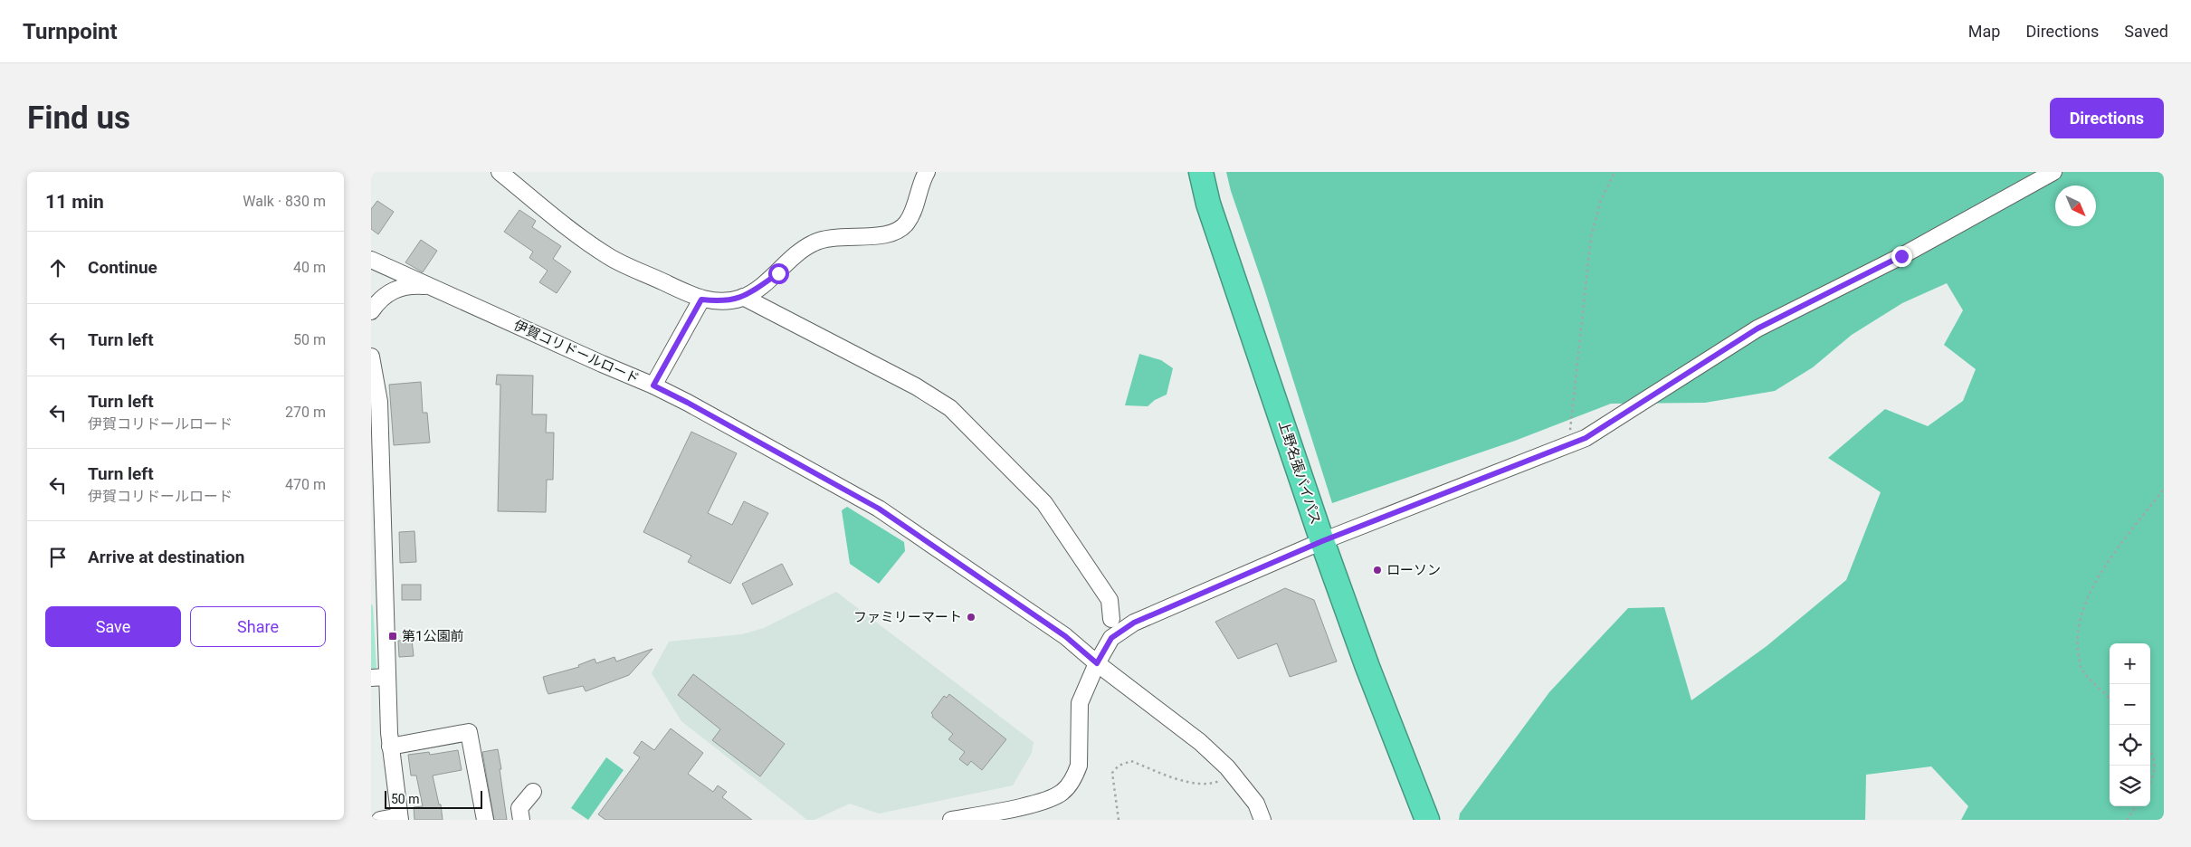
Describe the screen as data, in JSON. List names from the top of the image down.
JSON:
{
  "streets": {
    "highway": ["上野名張バイパス"],
    "street": ["伊賀コリドールロード"]
  },
  "places": {
    "other": ["ローソン", "ファミリーマート"],
    "transit": ["第1公園前"]
  },
  "scale_bar": "50 m",
  "north": "bottom right",
  "page": {
    "header": "Turnpoint",
    "nav": ["Map", "Directions", "Saved"],
    "buttons": [
      "Directions",
      ["Save", "Share"]
    ],
    "title": "Find us",
    "heading": ["11 min", "Walk · 830 m"],
    "list": [
      ["Continue", "40 m"],
      ["Turn left", "50 m"],
      ["Turn left", "伊賀コリドールロード", "270 m"],
      ["Turn left", "伊賀コリドールロード", "470 m"],
      "Arrive at destination"
    ],
    "map_buttons": ["+", "−"],
    "scale": "50 m"
  }
}
